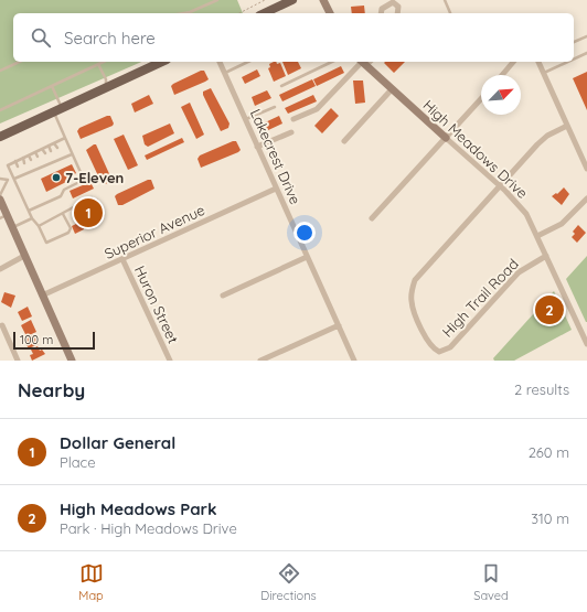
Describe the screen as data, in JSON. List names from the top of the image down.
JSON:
{
  "streets": {
    "street": [
      "High Meadows Drive",
      "Lakecrest Drive",
      "Superior Avenue",
      "High Trail Road",
      "Huron Street"
    ]
  },
  "crossings": [
    ["High Meadows Drive", "High Trail Road"],
    ["Lakecrest Drive", "Superior Avenue"],
    ["Superior Avenue", "Huron Street"]
  ],
  "places": ["7-Eleven"],
  "scale_bar": "100 m",
  "north": "top right",
  "page": {
    "search": "Search here",
    "pins": ["1", "2"],
    "scale": "100 m",
    "heading": ["Nearby", "2 results"],
    "list": [
      {
        "mark": "1",
        "name": "Dollar General",
        "note": "Place",
        "value": "260 m"
      },
      {
        "mark": "2",
        "name": "High Meadows Park",
        "note": "Park · High Meadows Drive",
        "value": "310 m"
      }
    ],
    "nav": ["Map", "Directions", "Saved"]
  }
}
